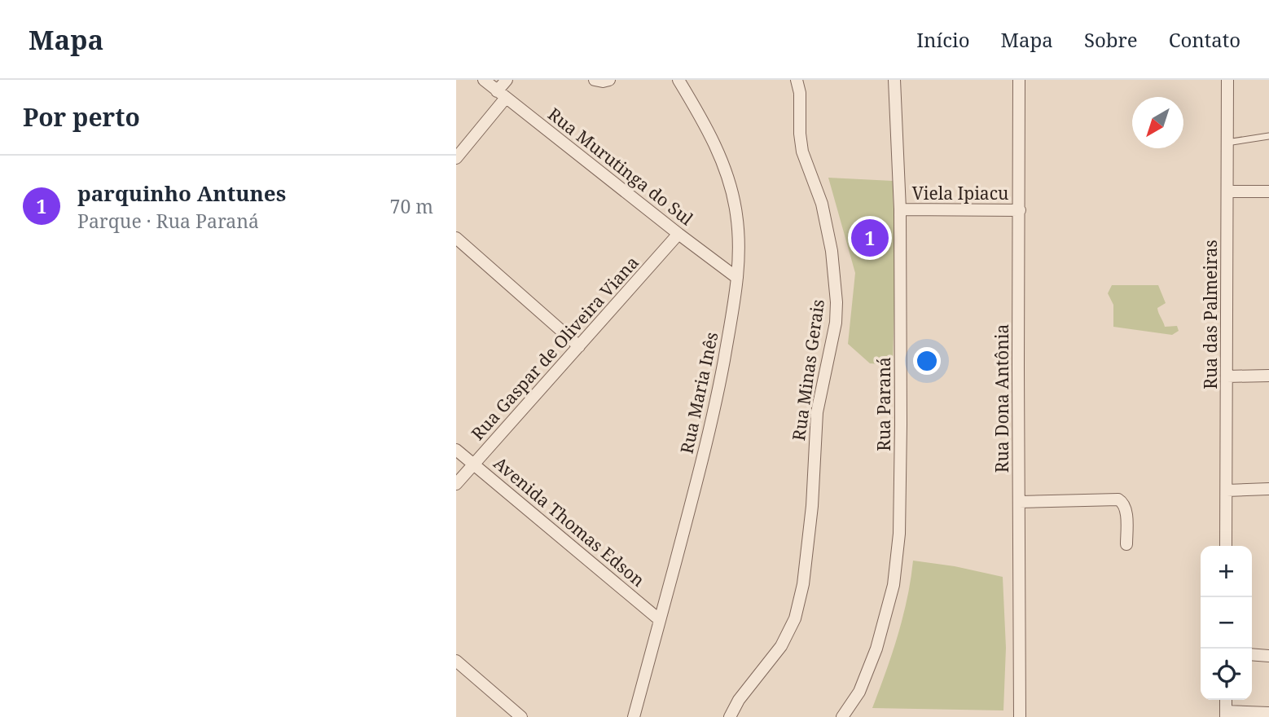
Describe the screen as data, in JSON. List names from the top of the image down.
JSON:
{
  "streets": {
    "street": [
      "Rua Murutinga do Sul",
      "Viela Ipiacu",
      "Rua das Palmeiras",
      "Rua Gaspar de Oliveira Viana",
      "Rua Minas Gerais",
      "Rua Maria Inês",
      "Rua Dona Antônia",
      "Rua Paraná",
      "Avenida Thomas Edson"
    ]
  },
  "crossings": [
    ["Rua Murutinga do Sul", "Rua Gaspar de Oliveira Viana"],
    ["Rua Murutinga do Sul", "Rua Maria Inês"],
    ["Viela Ipiacu", "Rua Dona Antônia"],
    ["Viela Ipiacu", "Rua Paraná"],
    ["Rua Gaspar de Oliveira Viana", "Avenida Thomas Edson"],
    ["Rua Maria Inês", "Avenida Thomas Edson"]
  ],
  "north": "bottom left",
  "page": {
    "header": "Mapa",
    "nav": [
      "Início",
      "Mapa",
      "Sobre",
      "Contato"
    ],
    "heading": "Por perto",
    "list": [
      {
        "mark": "1",
        "name": "parquinho Antunes",
        "note": "Parque · Rua Paraná",
        "value": "70 m"
      }
    ],
    "pins": "1",
    "map_buttons": ["+", "−"]
  }
}
